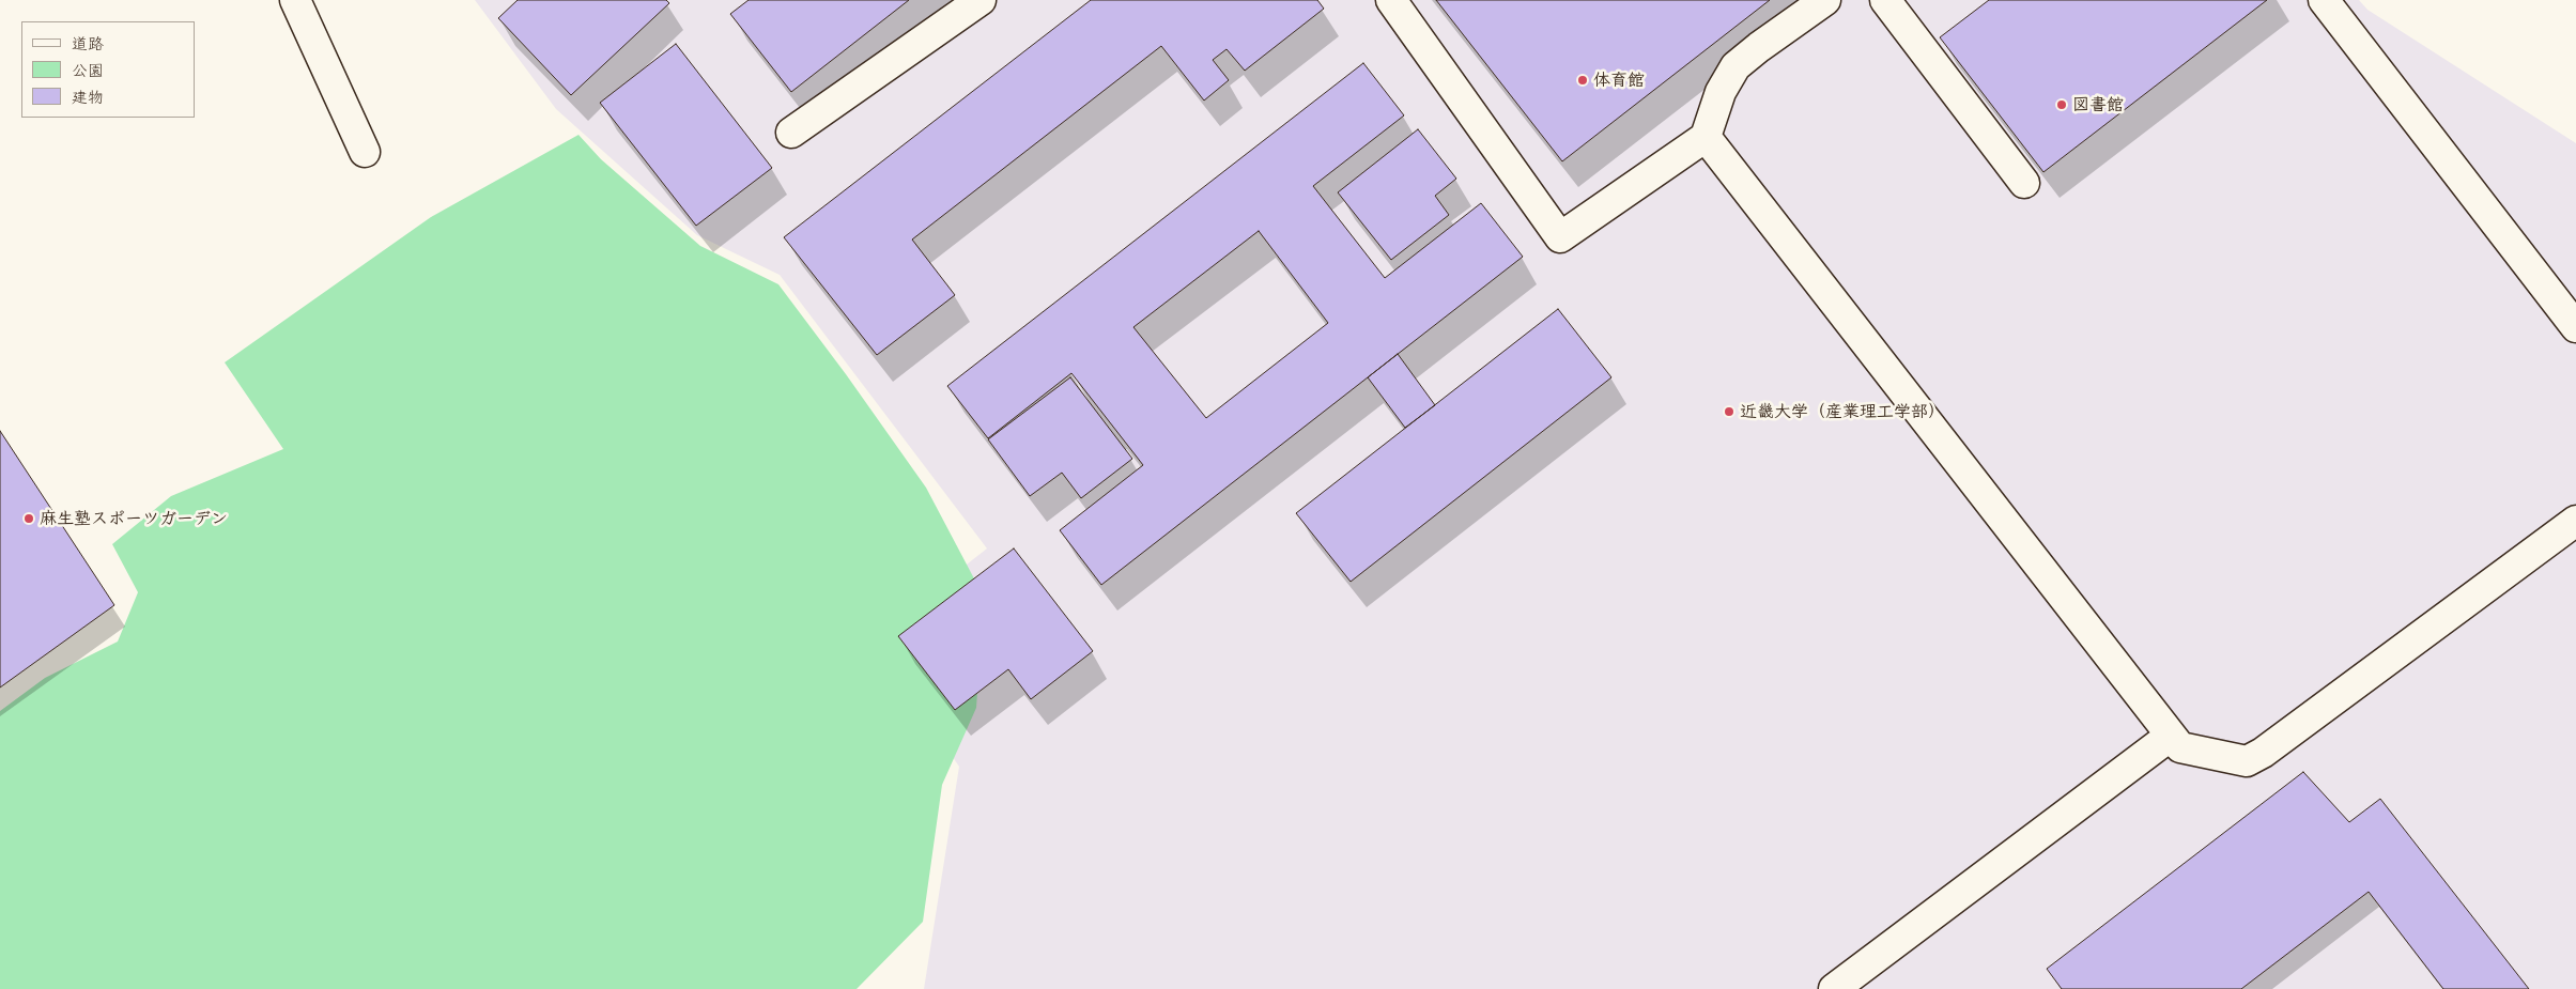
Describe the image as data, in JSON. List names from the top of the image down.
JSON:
{
  "places": [
    "体育館",
    "図書館",
    "近畿大学（産業理工学部）",
    "麻生塾スポーツガーデン"
  ],
  "legend": ["道路", "公園", "建物"]
}
